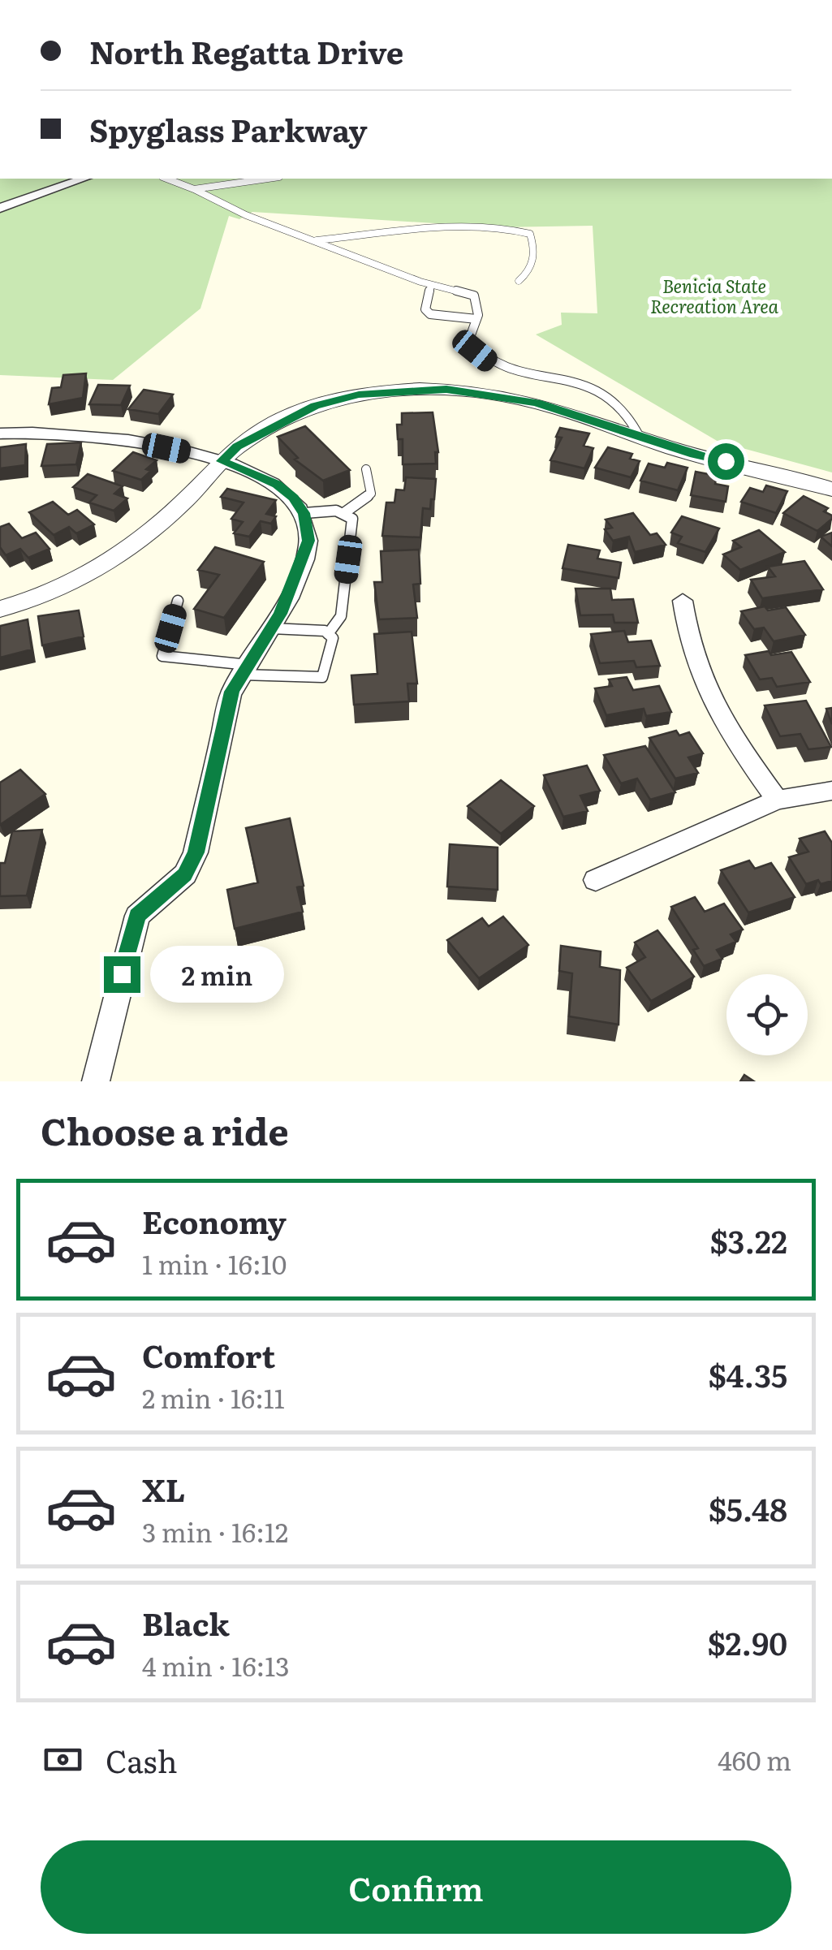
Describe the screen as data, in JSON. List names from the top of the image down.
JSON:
{
  "parks": ["Benicia State Recreation Area"],
  "page": {
    "banner": ["North Regatta Drive", "Spyglass Parkway"],
    "bubble": "2 min",
    "heading": "Choose a ride",
    "list": [
      {
        "name": "Economy",
        "note": "1 min · 16:10",
        "value": "$3.22"
      },
      {
        "name": "Comfort",
        "note": "2 min · 16:11",
        "value": "$4.35"
      },
      {
        "name": "XL",
        "note": "3 min · 16:12",
        "value": "$5.48"
      },
      {
        "name": "Black",
        "note": "4 min · 16:13",
        "value": "$2.90"
      }
    ],
    "pay": ["Cash", "460 m"],
    "buttons": "Confirm"
  }
}
